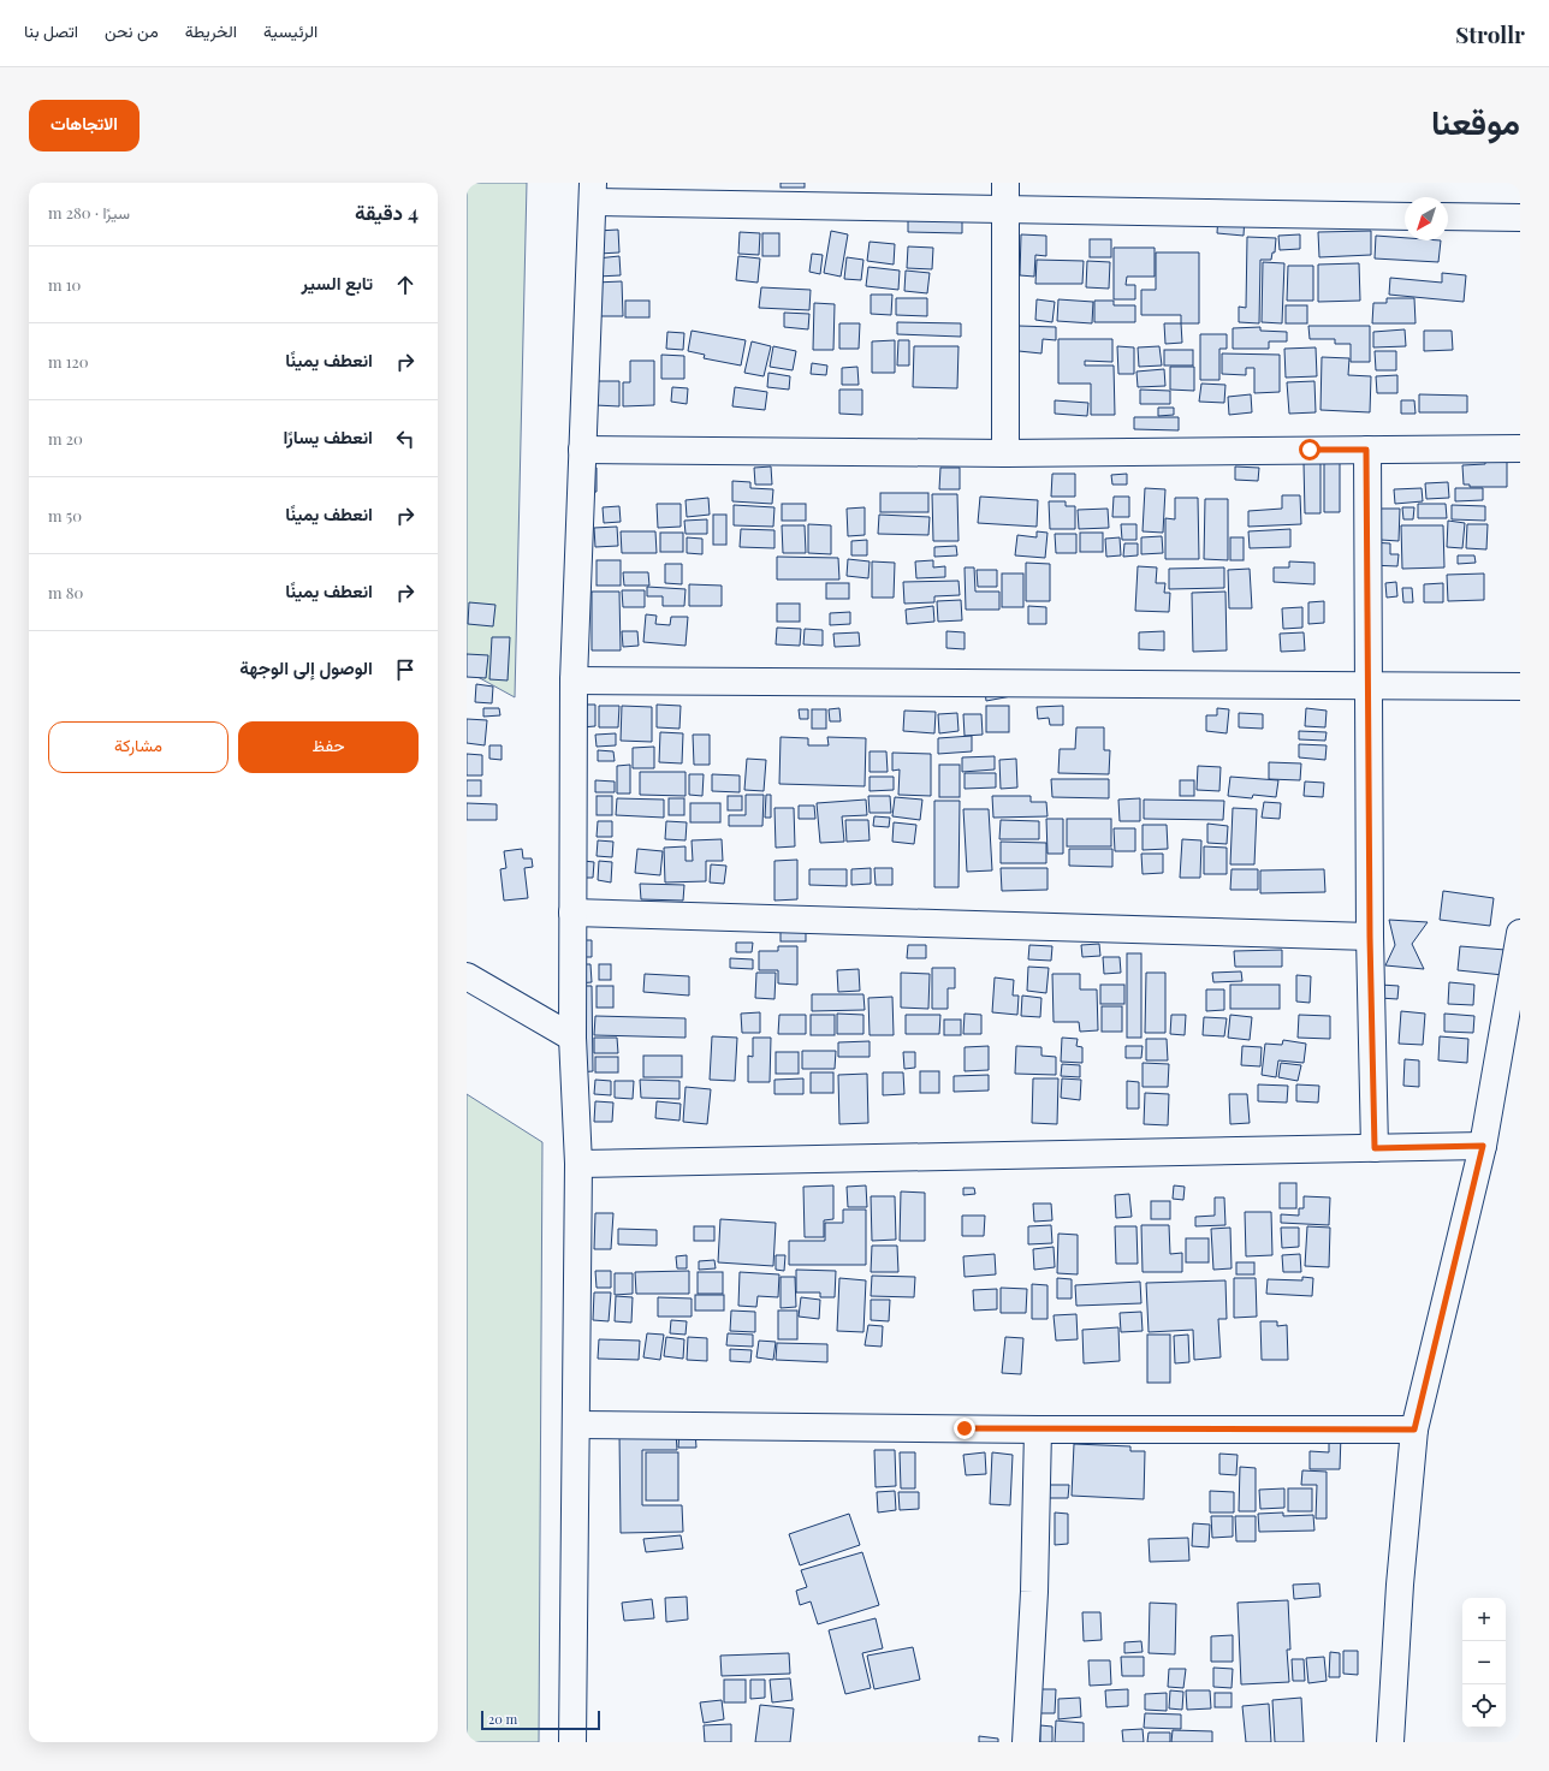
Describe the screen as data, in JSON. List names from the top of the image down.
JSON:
{
  "scale_bar": "20 m",
  "north": "bottom left",
  "page": {
    "header": "Strollr",
    "nav": [
      "الرئيسية",
      "الخريطة",
      "من نحن",
      "اتصل بنا"
    ],
    "title": "موقعنا",
    "buttons": [
      "الاتجاهات",
      ["حفظ", "مشاركة"]
    ],
    "heading": ["4 دقيقة", "سيرًا · 280 m"],
    "list": [
      ["تابع السير", "10 m"],
      ["انعطف يمينًا", "120 m"],
      ["انعطف يسارًا", "20 m"],
      ["انعطف يمينًا", "50 m"],
      ["انعطف يمينًا", "80 m"],
      "الوصول إلى الوجهة"
    ],
    "map_buttons": ["+", "−"],
    "scale": "20 m"
  }
}
